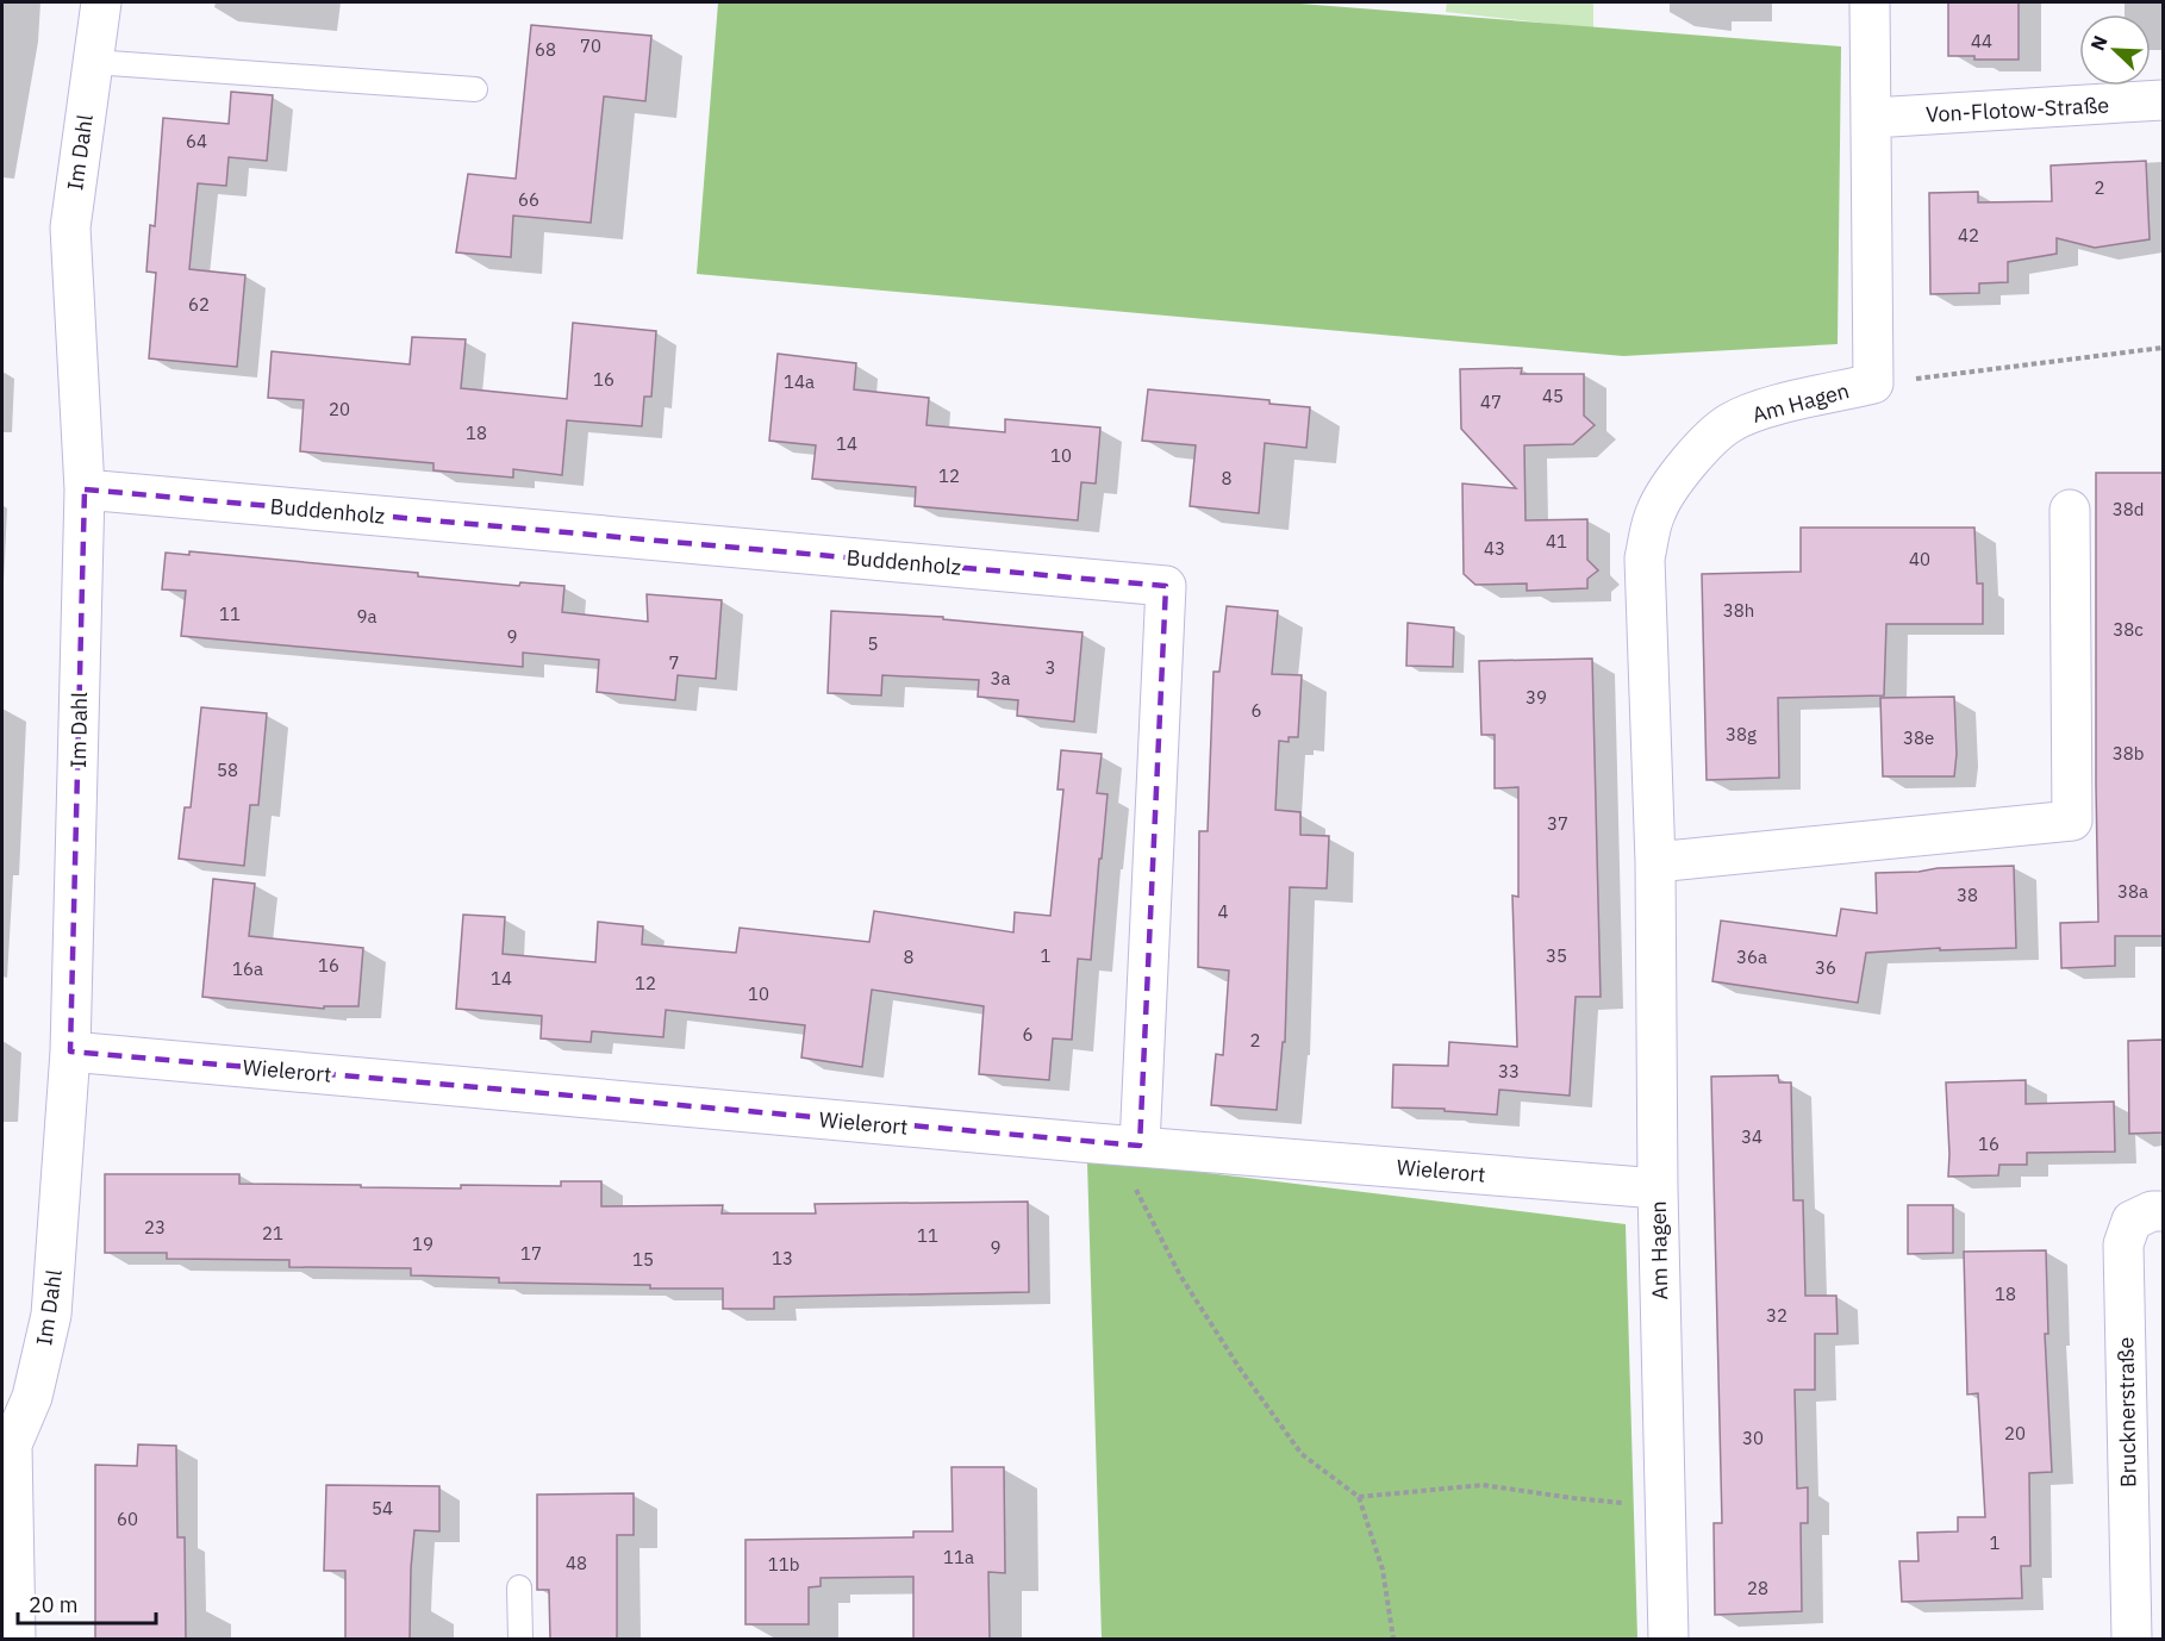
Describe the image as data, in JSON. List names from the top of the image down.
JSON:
{
  "streets": {
    "street": [
      "Von-Flotow-Straße",
      "Im Dahl",
      "Am Hagen",
      "Buddenholz",
      "Wielerort",
      "Brucknerstraße"
    ]
  },
  "crossings": [
    ["Von-Flotow-Straße", "Am Hagen"],
    ["Im Dahl", "Buddenholz"],
    ["Im Dahl", "Wielerort"],
    ["Am Hagen", "Wielerort"],
    ["Buddenholz", "Wielerort"]
  ],
  "house_numbers": [
    "44",
    "70",
    "68",
    "64",
    "2",
    "66",
    "42",
    "62",
    "16",
    "14a",
    "45",
    "47",
    "20",
    "18",
    "14",
    "10",
    "12",
    "8",
    "38d",
    "41",
    "43",
    "40",
    "38h",
    "11",
    "9a",
    "38c",
    "9",
    "5",
    "7",
    "3",
    "3a",
    "39",
    "6",
    "38g",
    "38e",
    "38b",
    "58",
    "37",
    "38a",
    "38",
    "4",
    "1",
    "35",
    "8",
    "36a",
    "16",
    "36",
    "16a",
    "14",
    "12",
    "10",
    "6",
    "2",
    "33",
    "34",
    "16",
    "23",
    "21",
    "11",
    "19",
    "9",
    "17",
    "13",
    "15",
    "18",
    "32",
    "20",
    "30",
    "54",
    "60",
    "1",
    "11a",
    "48",
    "11b",
    "28"
  ],
  "scale_bar": "20 m",
  "north": "top left"
}
